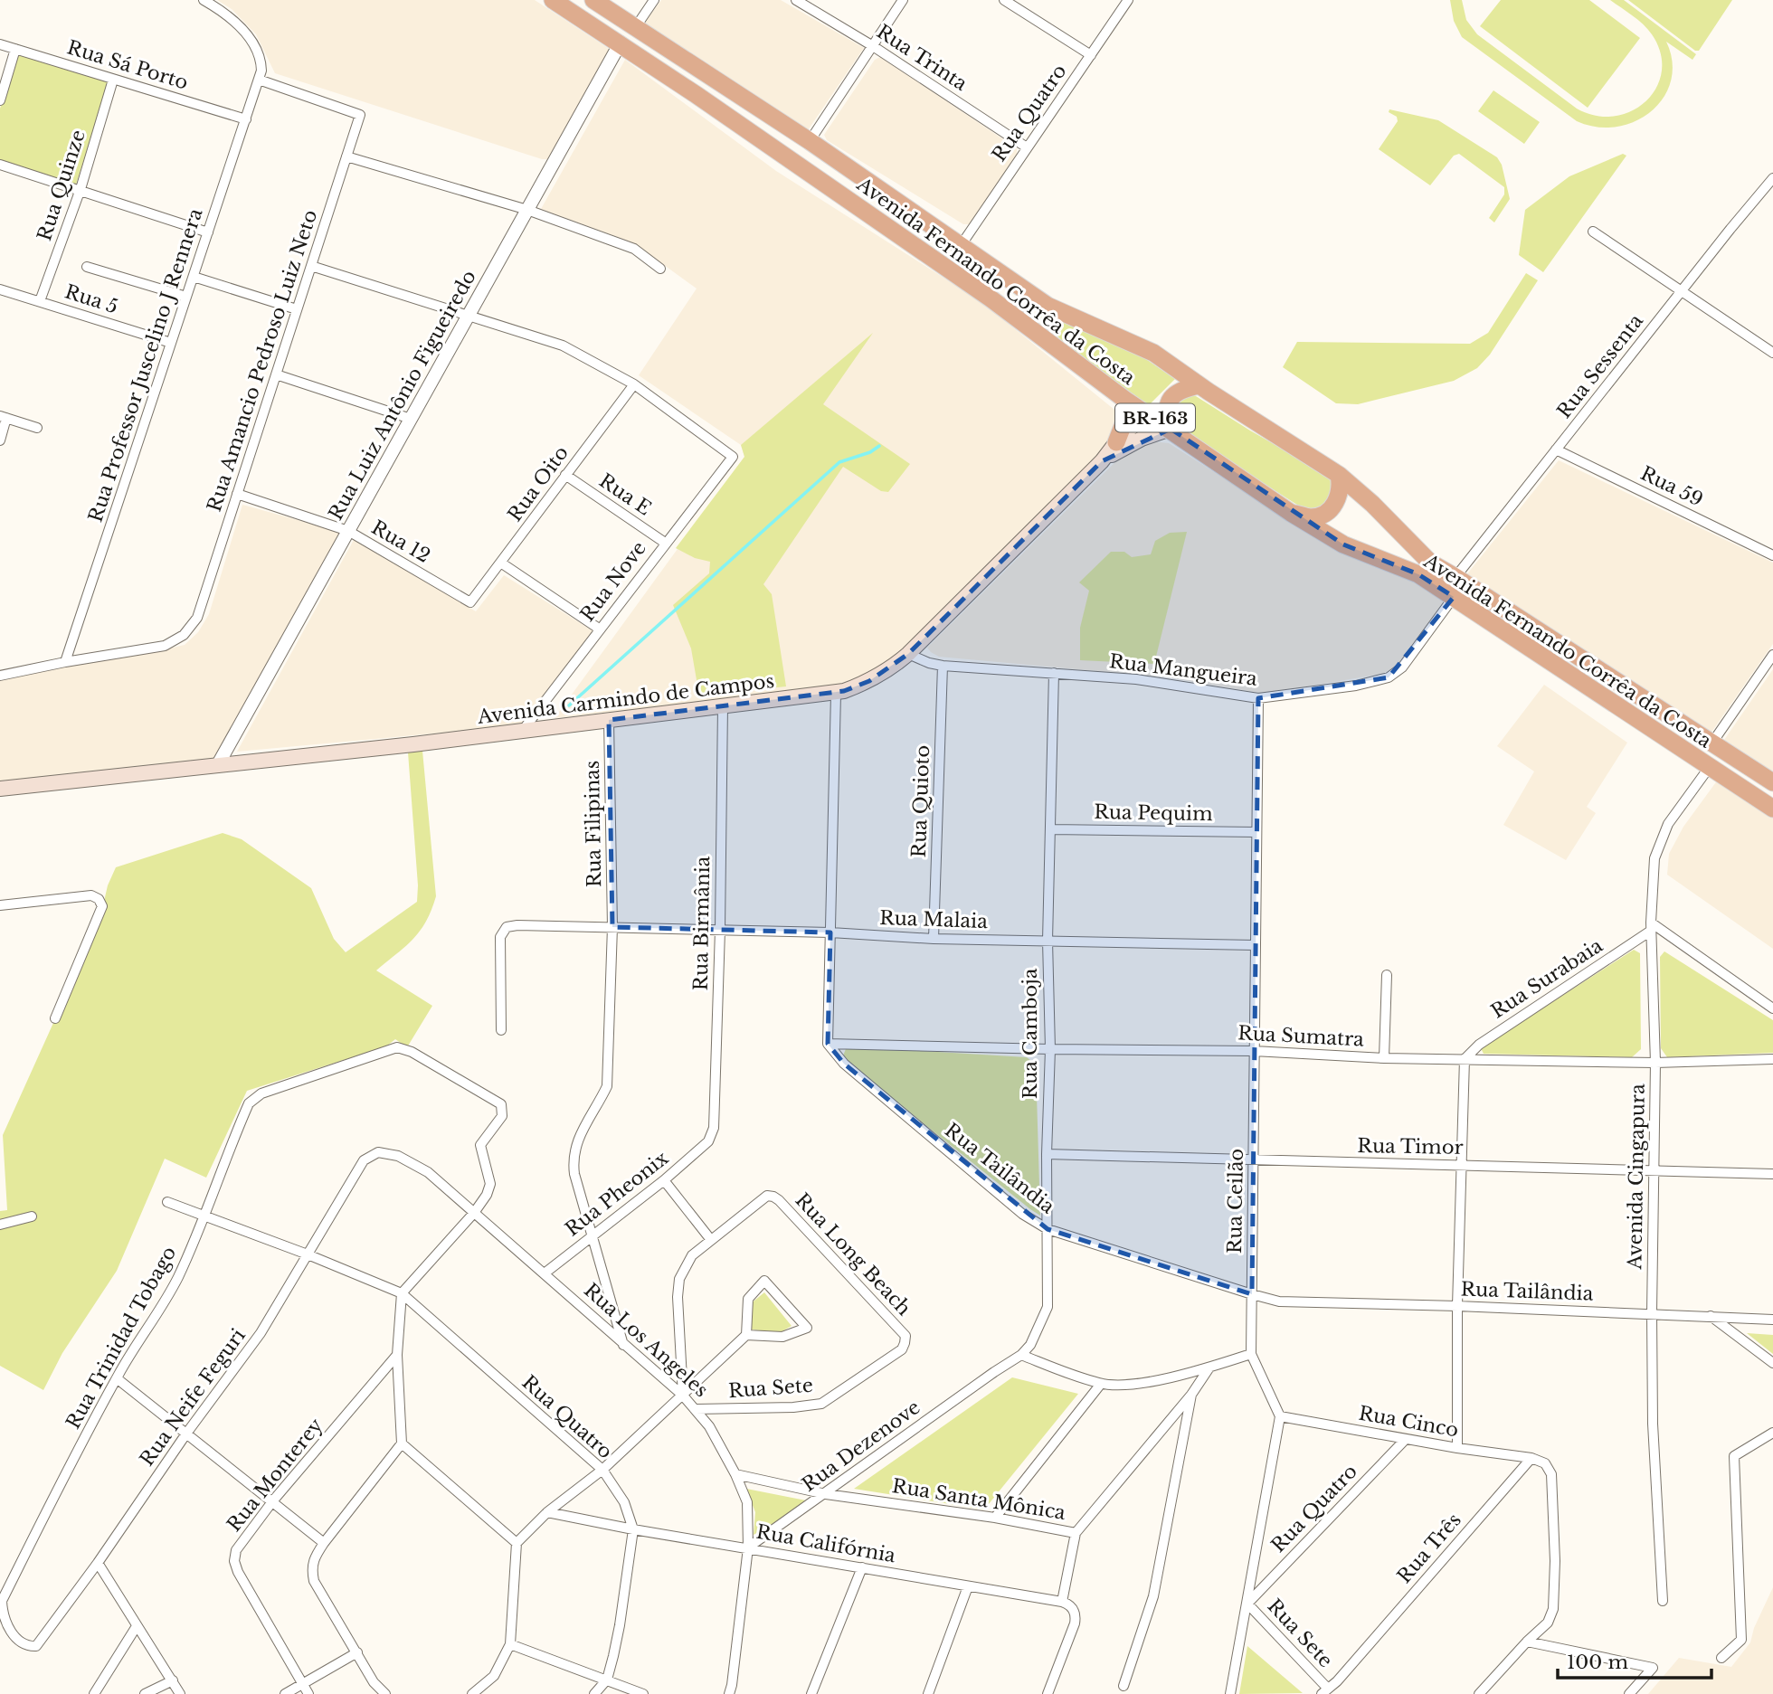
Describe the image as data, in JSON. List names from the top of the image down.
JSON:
{
  "streets": {
    "highway": ["Avenida Fernando Corrêa da Costa", "BR-163"],
    "main road": ["Avenida Carmindo de Campos"],
    "street": [
      "Rua Trinta",
      "Rua Sá Porto",
      "Rua Quatro",
      "Rua Quinze",
      "Rua 5",
      "Rua Amancio Pedroso Luiz Neto",
      "Rua Professor Juscelino J Rennera",
      "Rua Sessenta",
      "Rua Luiz Antônio Figueiredo",
      "Rua Oito",
      "Rua 59",
      "Rua E",
      "Rua 12",
      "Rua Nove",
      "Rua Mangueira",
      "Rua Quioto",
      "Rua Pequim",
      "Rua Filipinas",
      "Rua Malaia",
      "Rua Birmânia",
      "Rua Surabaia",
      "Rua Camboja",
      "Rua Sumatra",
      "Rua Timor",
      "Rua Tailândia",
      "Avenida Cingapura",
      "Rua Pheonix",
      "Rua Ceilão",
      "Rua Long Beach",
      "Rua Trinidad Tobago",
      "Rua Los Angeles",
      "Rua Sete",
      "Rua Neife Feguri",
      "Rua Cinco",
      "Rua Dezenove",
      "Rua Monterey",
      "Rua Santa Mônica",
      "Rua Califórnia",
      "Rua Três"
    ]
  },
  "crossings": [
    ["Rua Trinta", "Rua Quatro"],
    ["Rua Sá Porto", "Rua Quinze"],
    ["Rua Sá Porto", "Rua Professor Juscelino J Rennera"],
    ["Rua Quatro", "Avenida Fernando Corrêa da Costa"],
    ["Rua Quatro", "Rua Sete"],
    ["Rua Quatro", "Rua Cinco"],
    ["Rua Quatro", "Rua Califórnia"],
    ["Rua Quinze", "Rua 5"],
    ["Avenida Fernando Corrêa da Costa", "Rua Sessenta"],
    ["Avenida Fernando Corrêa da Costa", "Rua Luiz Antônio Figueiredo"],
    ["Avenida Fernando Corrêa da Costa", "Rua Mangueira"],
    ["Avenida Fernando Corrêa da Costa", "Avenida Carmindo de Campos"],
    ["Avenida Fernando Corrêa da Costa", "Avenida Cingapura"],
    ["Rua 5", "Rua Professor Juscelino J Rennera"],
    ["Rua Amancio Pedroso Luiz Neto", "Rua Professor Juscelino J Rennera"],
    ["Rua Amancio Pedroso Luiz Neto", "Rua 12"],
    ["Rua Sessenta", "Rua 59"],
    ["Rua Luiz Antônio Figueiredo", "Rua 12"],
    ["Rua Luiz Antônio Figueiredo", "Avenida Carmindo de Campos"],
    ["Rua Oito", "Rua E"],
    ["Rua Oito", "Rua 12"],
    ["Rua Oito", "Rua Nove"],
    ["Rua E", "Rua Nove"],
    ["Rua Nove", "Avenida Carmindo de Campos"],
    ["Rua Mangueira", "Avenida Carmindo de Campos"],
    ["Rua Mangueira", "Rua Quioto"],
    ["Rua Mangueira", "Rua Camboja"],
    ["Rua Mangueira", "Rua Ceilão"],
    ["Avenida Carmindo de Campos", "Rua Filipinas"],
    ["Avenida Carmindo de Campos", "Rua Birmânia"],
    ["Rua Quioto", "Rua Malaia"],
    ["Rua Pequim", "Rua Camboja"],
    ["Rua Pequim", "Rua Ceilão"],
    ["Rua Filipinas", "Rua Malaia"],
    ["Rua Filipinas", "Rua Pheonix"],
    ["Rua Filipinas", "Rua Los Angeles"],
    ["Rua Malaia", "Rua Birmânia"],
    ["Rua Malaia", "Rua Camboja"],
    ["Rua Malaia", "Rua Ceilão"],
    ["Rua Birmânia", "Rua Pheonix"],
    ["Rua Surabaia", "Rua Sumatra"],
    ["Rua Surabaia", "Avenida Cingapura"],
    ["Rua Camboja", "Rua Sumatra"],
    ["Rua Camboja", "Rua Timor"],
    ["Rua Camboja", "Rua Tailândia"],
    ["Rua Camboja", "Rua Dezenove"],
    ["Rua Sumatra", "Rua Tailândia"],
    ["Rua Sumatra", "Avenida Cingapura"],
    ["Rua Sumatra", "Rua Ceilão"],
    ["Rua Timor", "Avenida Cingapura"],
    ["Rua Timor", "Rua Ceilão"],
    ["Rua Tailândia", "Avenida Cingapura"],
    ["Rua Tailândia", "Rua Ceilão"],
    ["Rua Pheonix", "Rua Los Angeles"],
    ["Rua Ceilão", "Rua Cinco"],
    ["Rua Long Beach", "Rua Sete"],
    ["Rua Trinidad Tobago", "Rua Los Angeles"],
    ["Rua Trinidad Tobago", "Rua Neife Feguri"],
    ["Rua Los Angeles", "Rua Sete"],
    ["Rua Los Angeles", "Rua Neife Feguri"],
    ["Rua Los Angeles", "Rua Dezenove"],
    ["Rua Los Angeles", "Rua Santa Mônica"],
    ["Rua Los Angeles", "Rua Califórnia"],
    ["Rua Sete", "Rua Três"],
    ["Rua Cinco", "Rua Três"],
    ["Rua Dezenove", "Rua Santa Mônica"],
    ["Rua Dezenove", "Rua Califórnia"]
  ],
  "scale_bar": "100 m"
}
